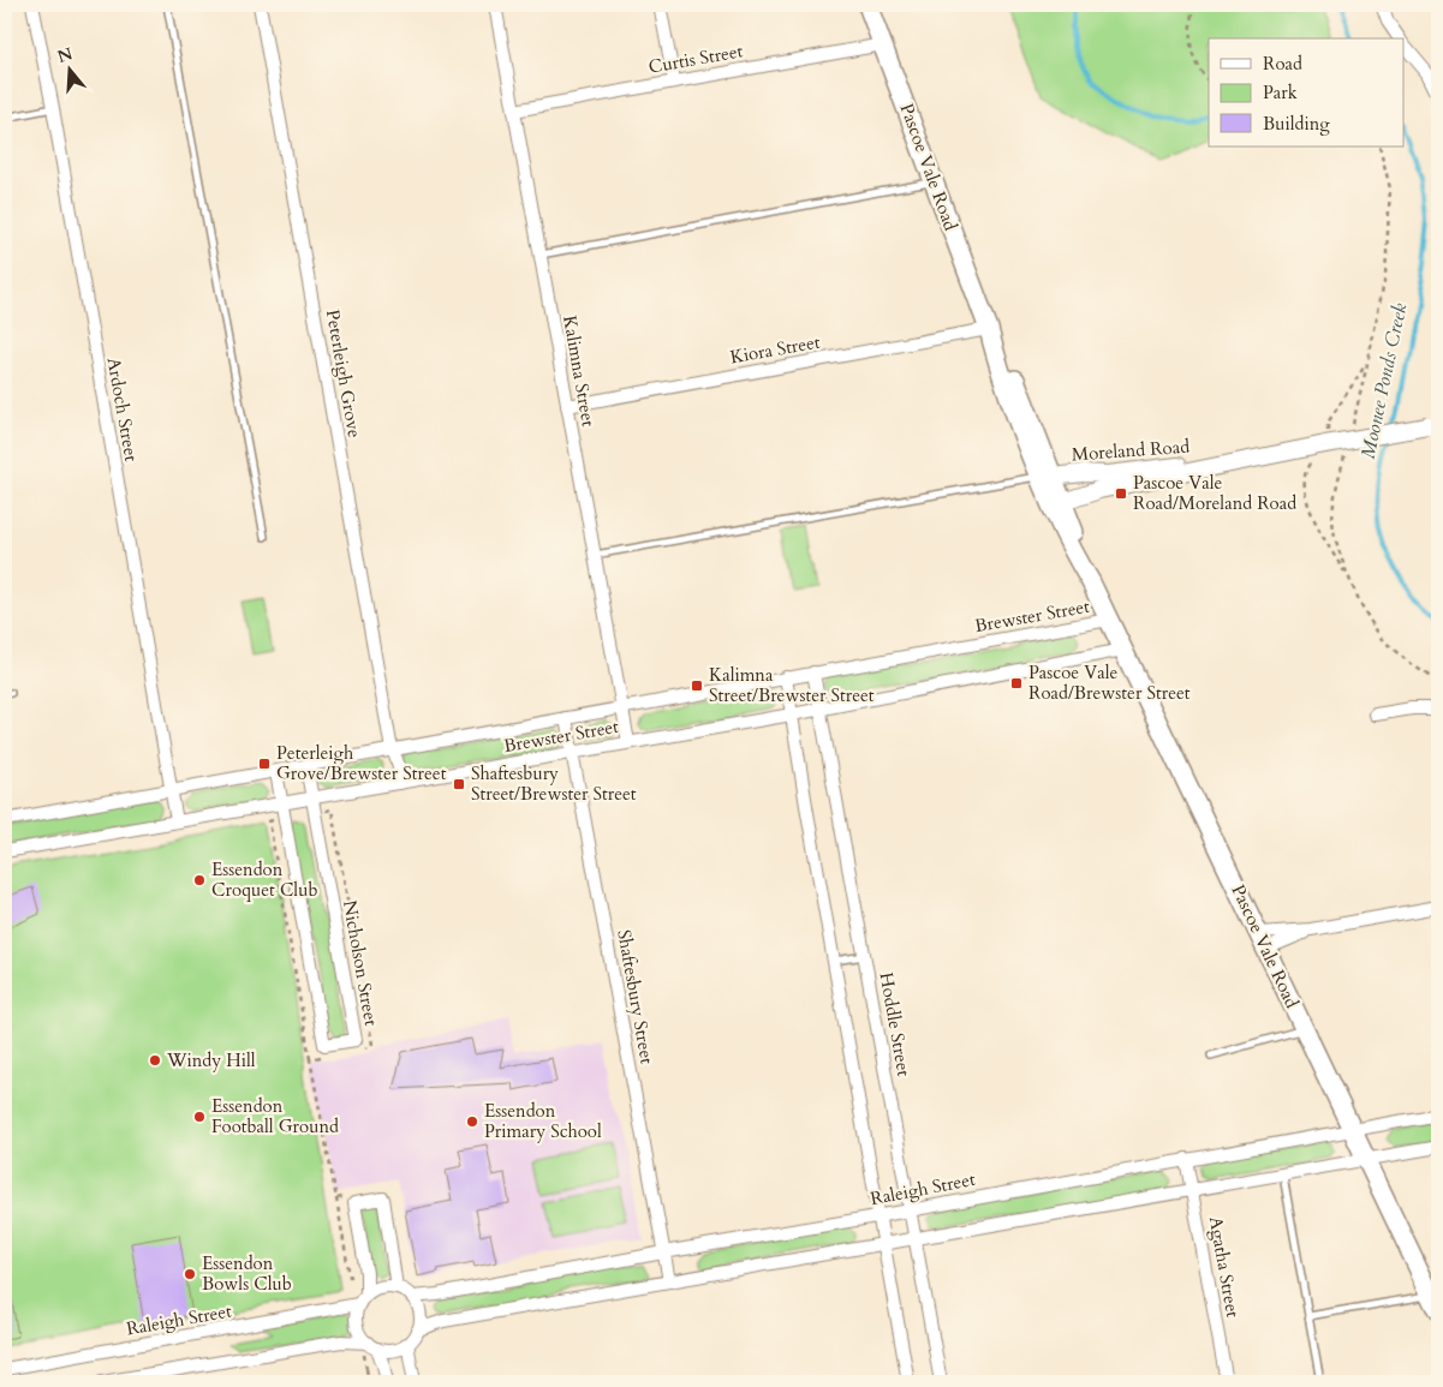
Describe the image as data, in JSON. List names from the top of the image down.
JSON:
{
  "streets": {
    "main road": ["Pascoe Vale Road", "Moreland Road"],
    "street": [
      "Curtis Street",
      "Kiora Street",
      "Kalimna Street",
      "Peterleigh Grove",
      "Ardoch Street",
      "Brewster Street",
      "Nicholson Street",
      "Shaftesbury Street",
      "Hoddle Street",
      "Raleigh Street",
      "Agatha Street"
    ]
  },
  "crossings": [
    ["Curtis Street", "Pascoe Vale Road"],
    ["Curtis Street", "Kalimna Street"],
    ["Pascoe Vale Road", "Kiora Street"],
    ["Pascoe Vale Road", "Moreland Road"],
    ["Pascoe Vale Road", "Brewster Street"],
    ["Pascoe Vale Road", "Raleigh Street"],
    ["Kiora Street", "Kalimna Street"],
    ["Kalimna Street", "Brewster Street"],
    ["Peterleigh Grove", "Brewster Street"],
    ["Ardoch Street", "Brewster Street"],
    ["Brewster Street", "Nicholson Street"],
    ["Brewster Street", "Shaftesbury Street"],
    ["Brewster Street", "Hoddle Street"],
    ["Shaftesbury Street", "Raleigh Street"],
    ["Hoddle Street", "Raleigh Street"],
    ["Raleigh Street", "Agatha Street"]
  ],
  "water": ["Moonee Ponds Creek"],
  "places": {
    "transit": [
      "Pascoe Vale Road/Moreland Road",
      "Pascoe Vale Road/Brewster Street",
      "Kalimna Street/Brewster Street",
      "Peterleigh Grove/Brewster Street",
      "Shaftesbury Street/Brewster Street"
    ],
    "other": [
      "Essendon Croquet Club",
      "Windy Hill",
      "Essendon Football Ground",
      "Essendon Primary School",
      "Essendon Bowls Club"
    ]
  },
  "legend": ["Road", "Park", "Building"],
  "north": "top"
}
